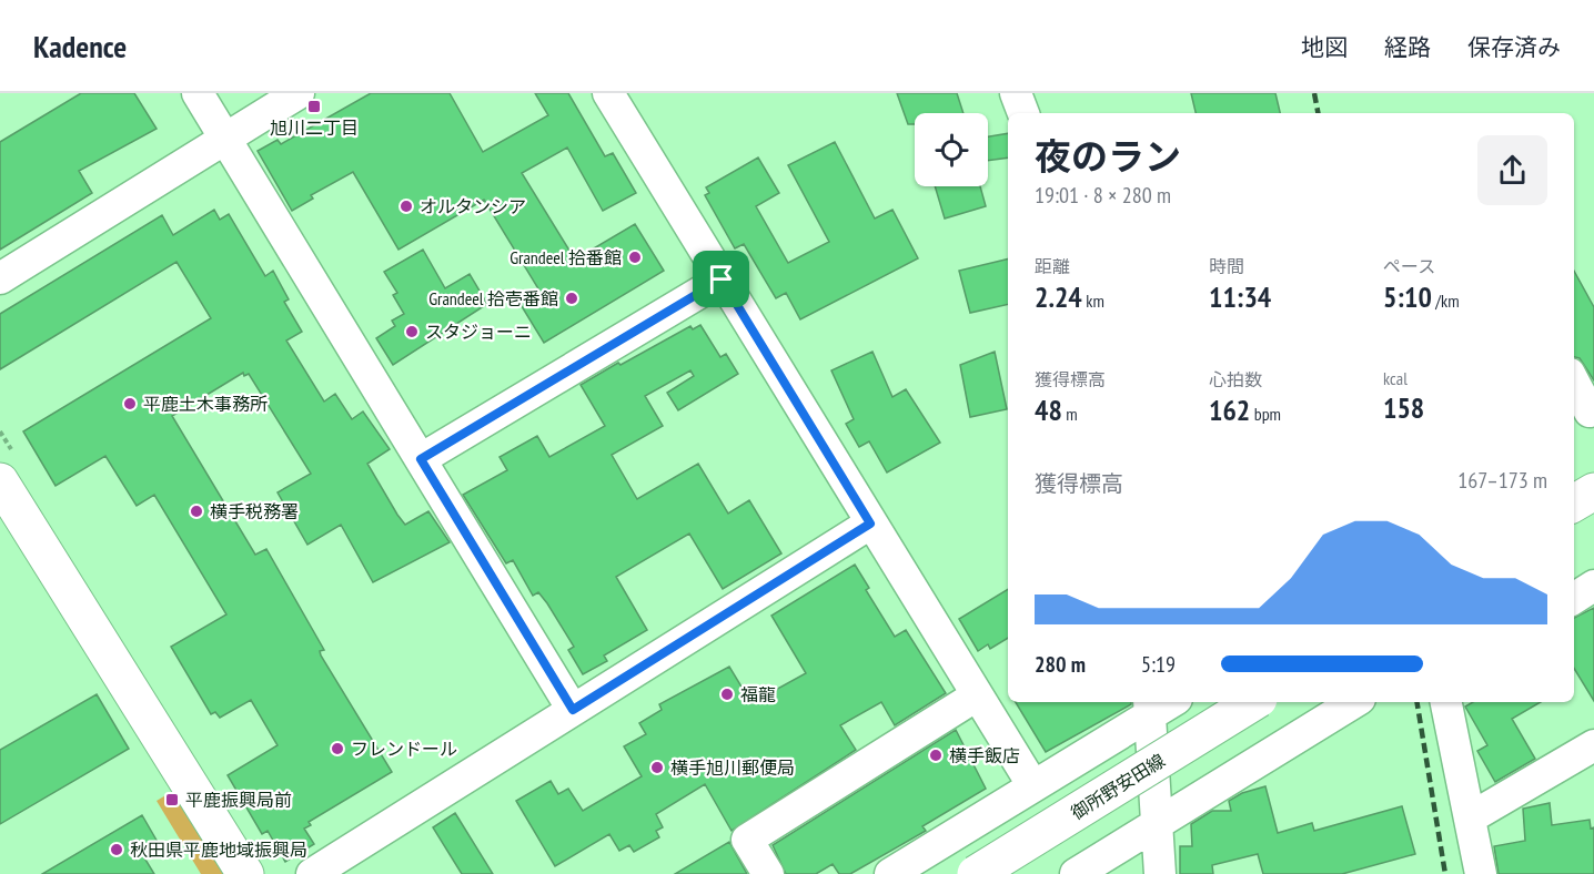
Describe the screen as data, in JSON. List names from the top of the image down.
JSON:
{
  "streets": {
    "street": ["御所野安田線"]
  },
  "places": {
    "transit": ["旭川二丁目", "平鹿振興局前"],
    "other": [
      "オルタンシア",
      "Grandeel 拾番館",
      "Grandeel 拾壱番館",
      "スタジョーニ",
      "平鹿土木事務所",
      "横手税務署",
      "福龍",
      "フレンドール",
      "横手飯店",
      "横手旭川郵便局",
      "秋田県平鹿地域振興局"
    ]
  },
  "page": {
    "header": "Kadence",
    "nav": ["地図", "経路", "保存済み"],
    "heading": ["夜のラン", "19:01 · 8 × 280 m"],
    "stats": [
      ["距離", "2.24 km"],
      ["時間", "11:34"],
      ["ペース", "5:10 /km"],
      ["獲得標高", "48 m"],
      ["心拍数", "162 bpm"],
      ["kcal", "158"]
    ],
    "chart": ["獲得標高", "167–173 m"],
    "list": [
      {
        "name": "280 m",
        "note": "5:19"
      }
    ]
  }
}
